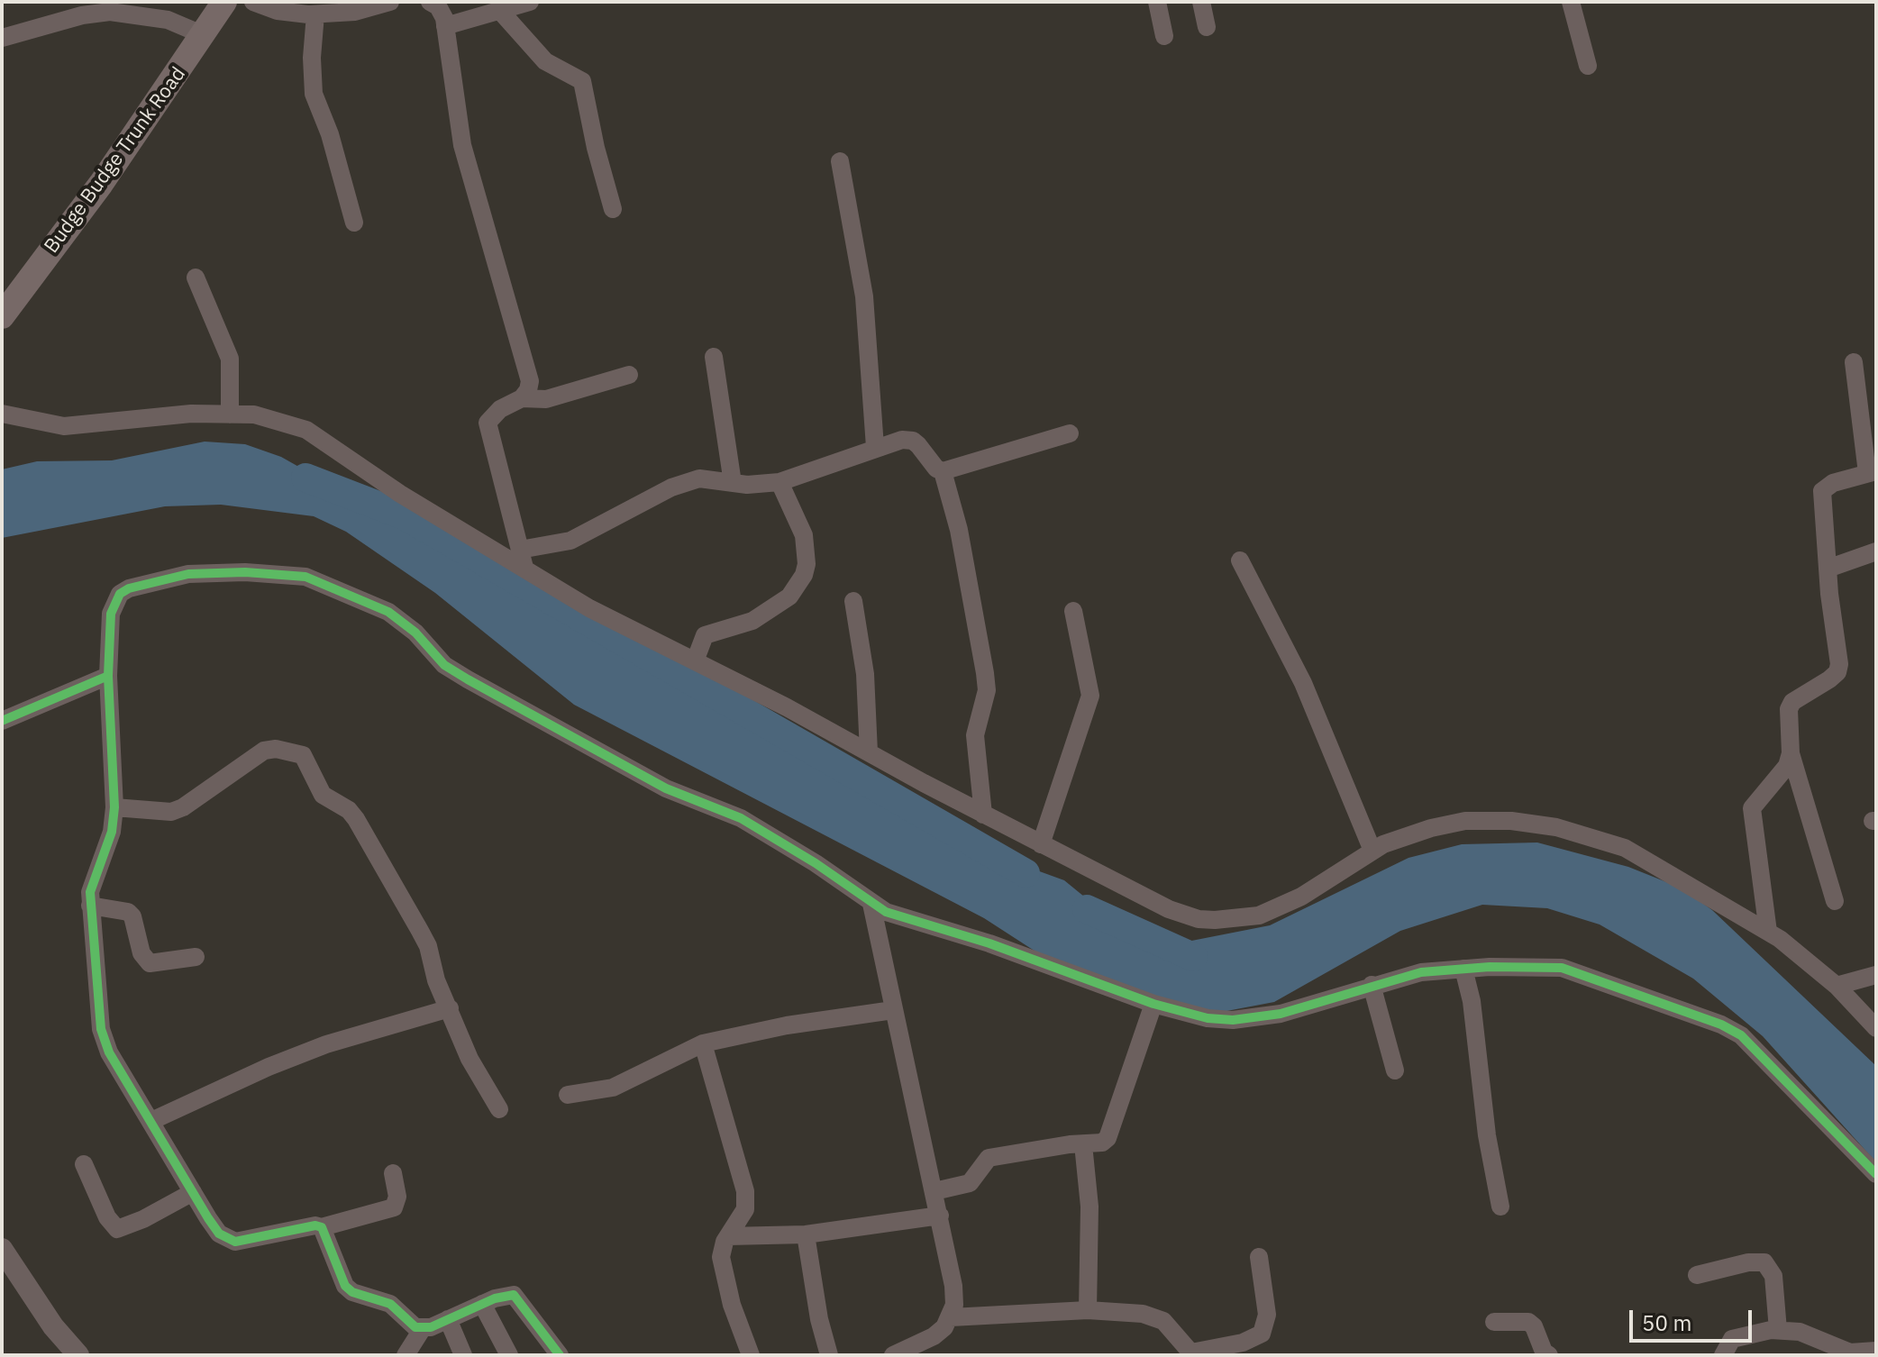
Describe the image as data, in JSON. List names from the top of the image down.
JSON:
{
  "streets": {
    "main road": ["Budge Budge Trunk Road"]
  },
  "scale_bar": "50 m"
}
